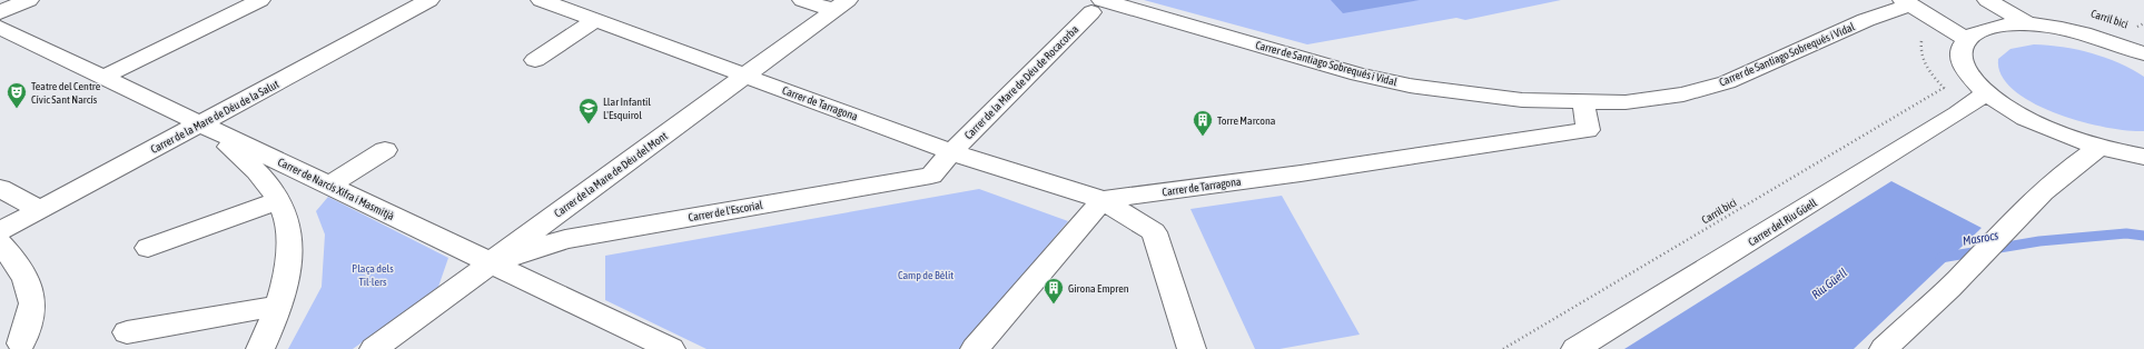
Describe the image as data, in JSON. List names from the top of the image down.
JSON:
{
  "streets": {
    "street": [
      "Carrer de Santiago Sobrequés i Vidal",
      "Carrer de la Mare de Déu de Rocacorba",
      "Carrer de Tarragona",
      "Carrer de la Mare de Déu de la Salut",
      "Carrer de la Mare de Déu del Mont",
      "Carrer de Narcís Xifra i Masmitjà",
      "Carrer de l'Escorial",
      "Carrer del Riu Güell"
    ],
    "path": ["Carril bici"]
  },
  "crossings": [
    ["Carrer de Santiago Sobrequés i Vidal", "Carrer de la Mare de Déu de Rocacorba"],
    ["Carrer de Santiago Sobrequés i Vidal", "Carrer de Tarragona"],
    ["Carrer de la Mare de Déu de Rocacorba", "Carrer de Tarragona"],
    ["Carrer de la Mare de Déu de Rocacorba", "Carrer de l'Escorial"],
    ["Carrer de Tarragona", "Carrer de la Mare de Déu del Mont"],
    ["Carrer de Tarragona", "Carrer de l'Escorial"],
    ["Carrer de la Mare de Déu de la Salut", "Carrer de Narcís Xifra i Masmitjà"],
    ["Carrer de la Mare de Déu del Mont", "Carrer de Narcís Xifra i Masmitjà"],
    ["Carrer de la Mare de Déu del Mont", "Carrer de l'Escorial"],
    ["Carrer de Narcís Xifra i Masmitjà", "Carrer de l'Escorial"]
  ],
  "water": ["Masrocs", "Riu Güell"],
  "parks": ["Plaça dels Til·lers", "Camp de Bèlit"],
  "places": {
    "theatre": ["Teatre del Centre Cívic Sant Narcís"],
    "school or university": ["Llar Infantil L'Esquirol"],
    "building": ["Torre Marcona", "Girona Empren"]
  }
}
